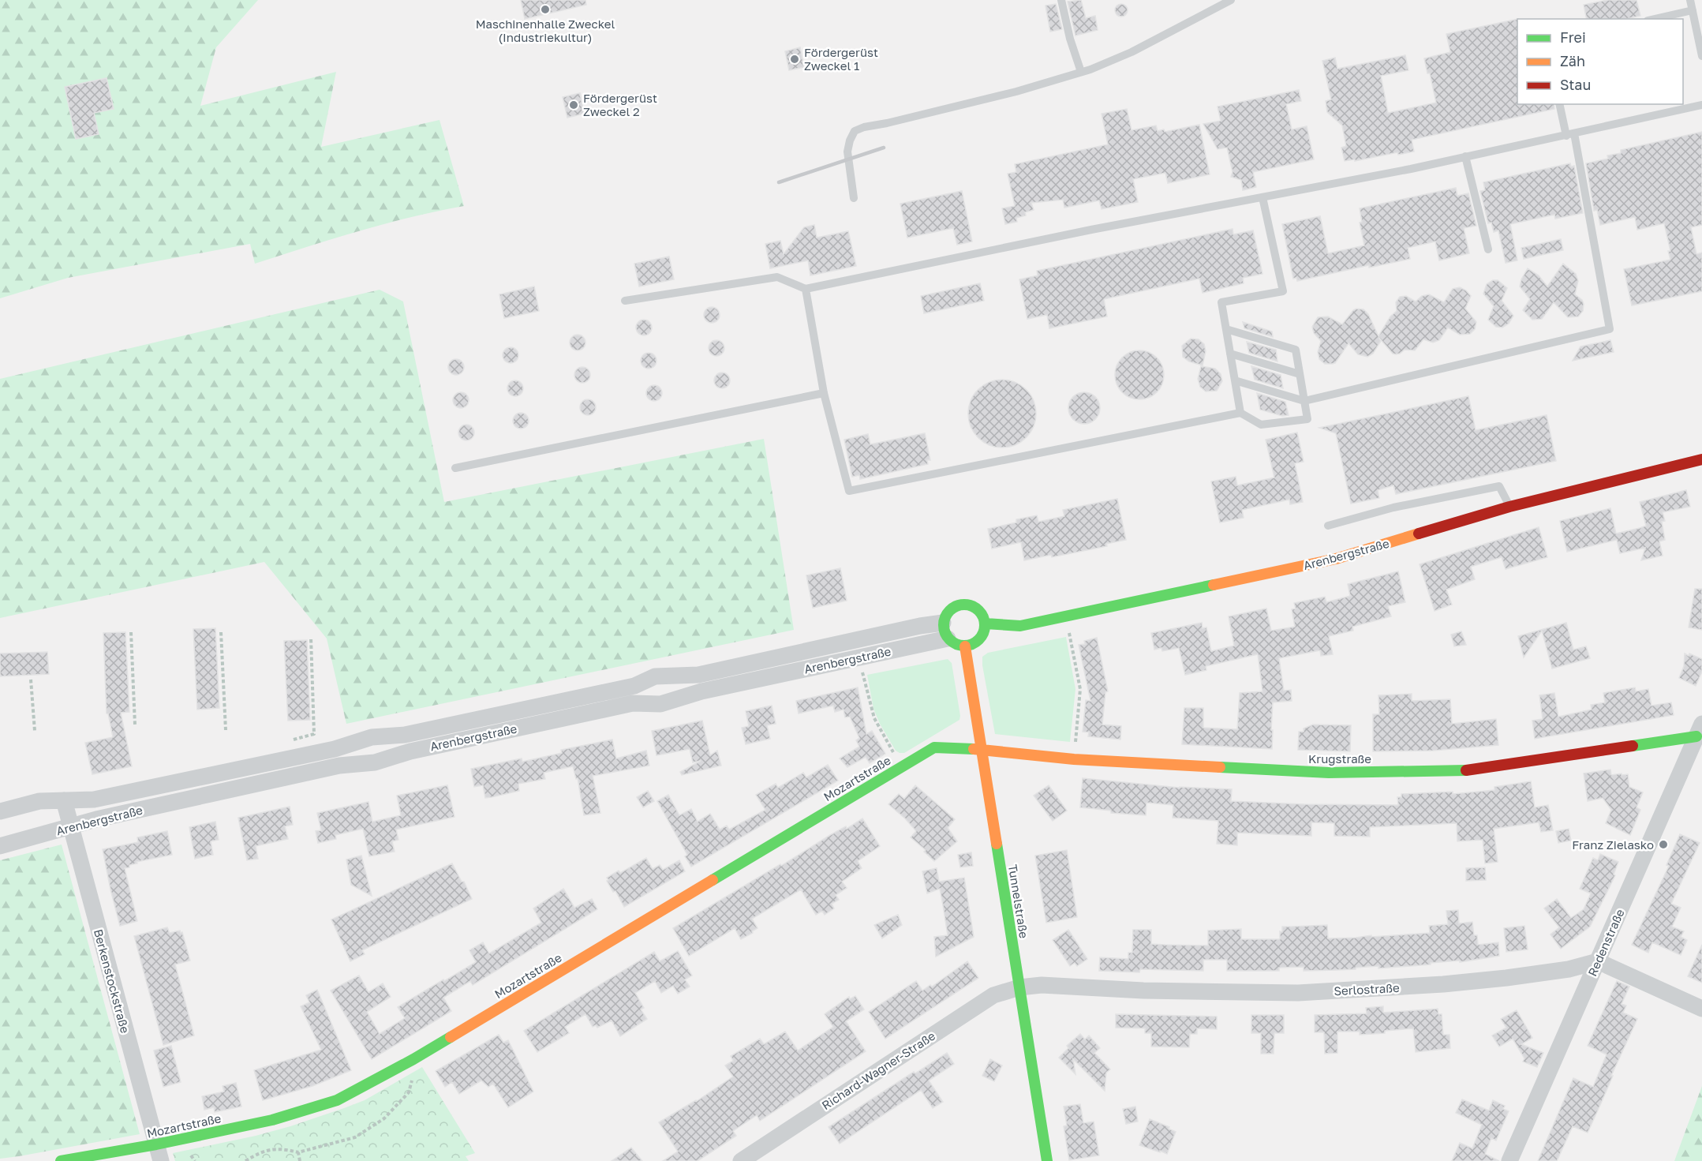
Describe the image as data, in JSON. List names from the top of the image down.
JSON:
{
  "streets": {
    "street": [
      "Arenbergstraße",
      "Krugstraße",
      "Mozartstraße",
      "Tunnelstraße",
      "Redenstraße",
      "Berkenstockstraße",
      "Serlostraße",
      "Richard-Wagner-Straße"
    ]
  },
  "crossings": [
    ["Arenbergstraße", "Tunnelstraße"],
    ["Arenbergstraße", "Berkenstockstraße"],
    ["Krugstraße", "Mozartstraße"],
    ["Krugstraße", "Tunnelstraße"],
    ["Krugstraße", "Redenstraße"],
    ["Mozartstraße", "Tunnelstraße"],
    ["Mozartstraße", "Berkenstockstraße"],
    ["Tunnelstraße", "Serlostraße"],
    ["Tunnelstraße", "Richard-Wagner-Straße"],
    ["Redenstraße", "Serlostraße"],
    ["Serlostraße", "Richard-Wagner-Straße"]
  ],
  "places": [
    "Maschinenhalle Zweckel (Industriekultur)",
    "Fördergerüst Zweckel 1",
    "Fördergerüst Zweckel 2",
    "Franz Zielasko"
  ],
  "legend": ["Frei", "Zäh", "Stau"]
}
